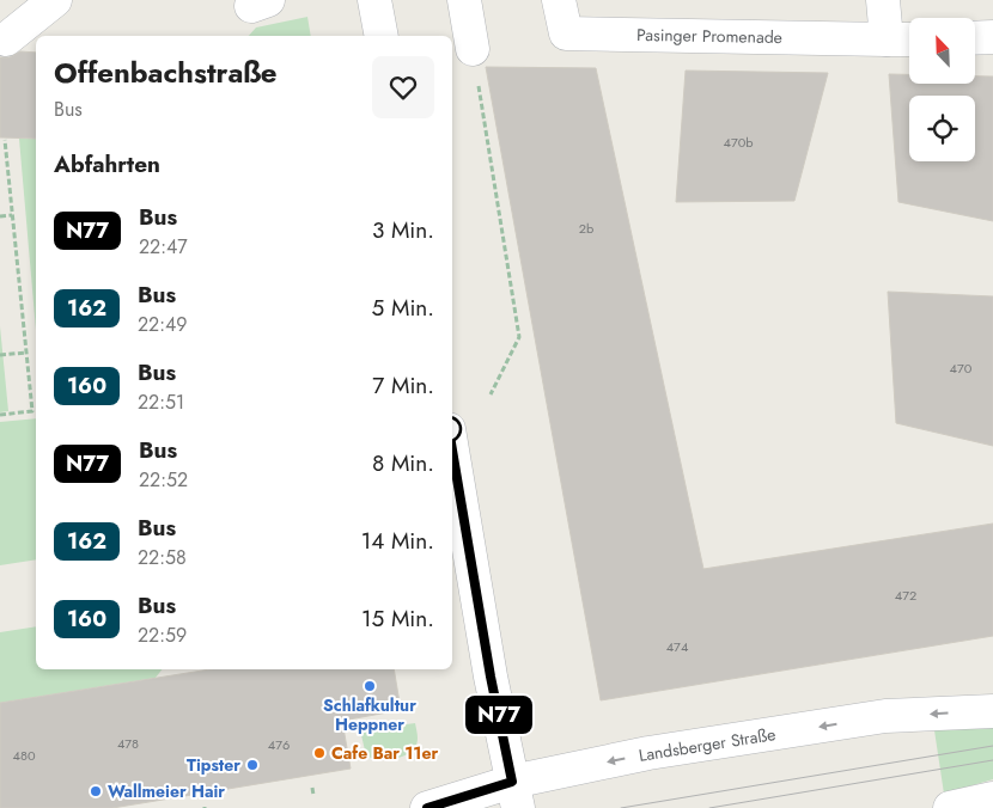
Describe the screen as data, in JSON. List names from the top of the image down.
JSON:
{
  "streets": {
    "street": ["Pasinger Promenade", "Landsberger Straße"]
  },
  "one_way": ["Landsberger Straße"],
  "places": [
    "Schlafkultur Heppner",
    "Cafe Bar 11er",
    "Tipster",
    "Wallmeier Hair"
  ],
  "lines": ["bus line N77"],
  "house_numbers": [
    "470b",
    "2b",
    "470",
    "472",
    "474",
    "478",
    "476",
    "480"
  ],
  "north": "top left",
  "page": {
    "on_map": "N77",
    "heading": [
      ["Offenbachstraße", "Bus"],
      "Abfahrten"
    ],
    "list": [
      {
        "mark": "N77",
        "name": "Bus",
        "note": "22:47",
        "value": "3 Min."
      },
      {
        "mark": "162",
        "name": "Bus",
        "note": "22:49",
        "value": "5 Min."
      },
      {
        "mark": "160",
        "name": "Bus",
        "note": "22:51",
        "value": "7 Min."
      },
      {
        "mark": "N77",
        "name": "Bus",
        "note": "22:52",
        "value": "8 Min."
      },
      {
        "mark": "162",
        "name": "Bus",
        "note": "22:58",
        "value": "14 Min."
      },
      {
        "mark": "160",
        "name": "Bus",
        "note": "22:59",
        "value": "15 Min."
      }
    ]
  }
}
